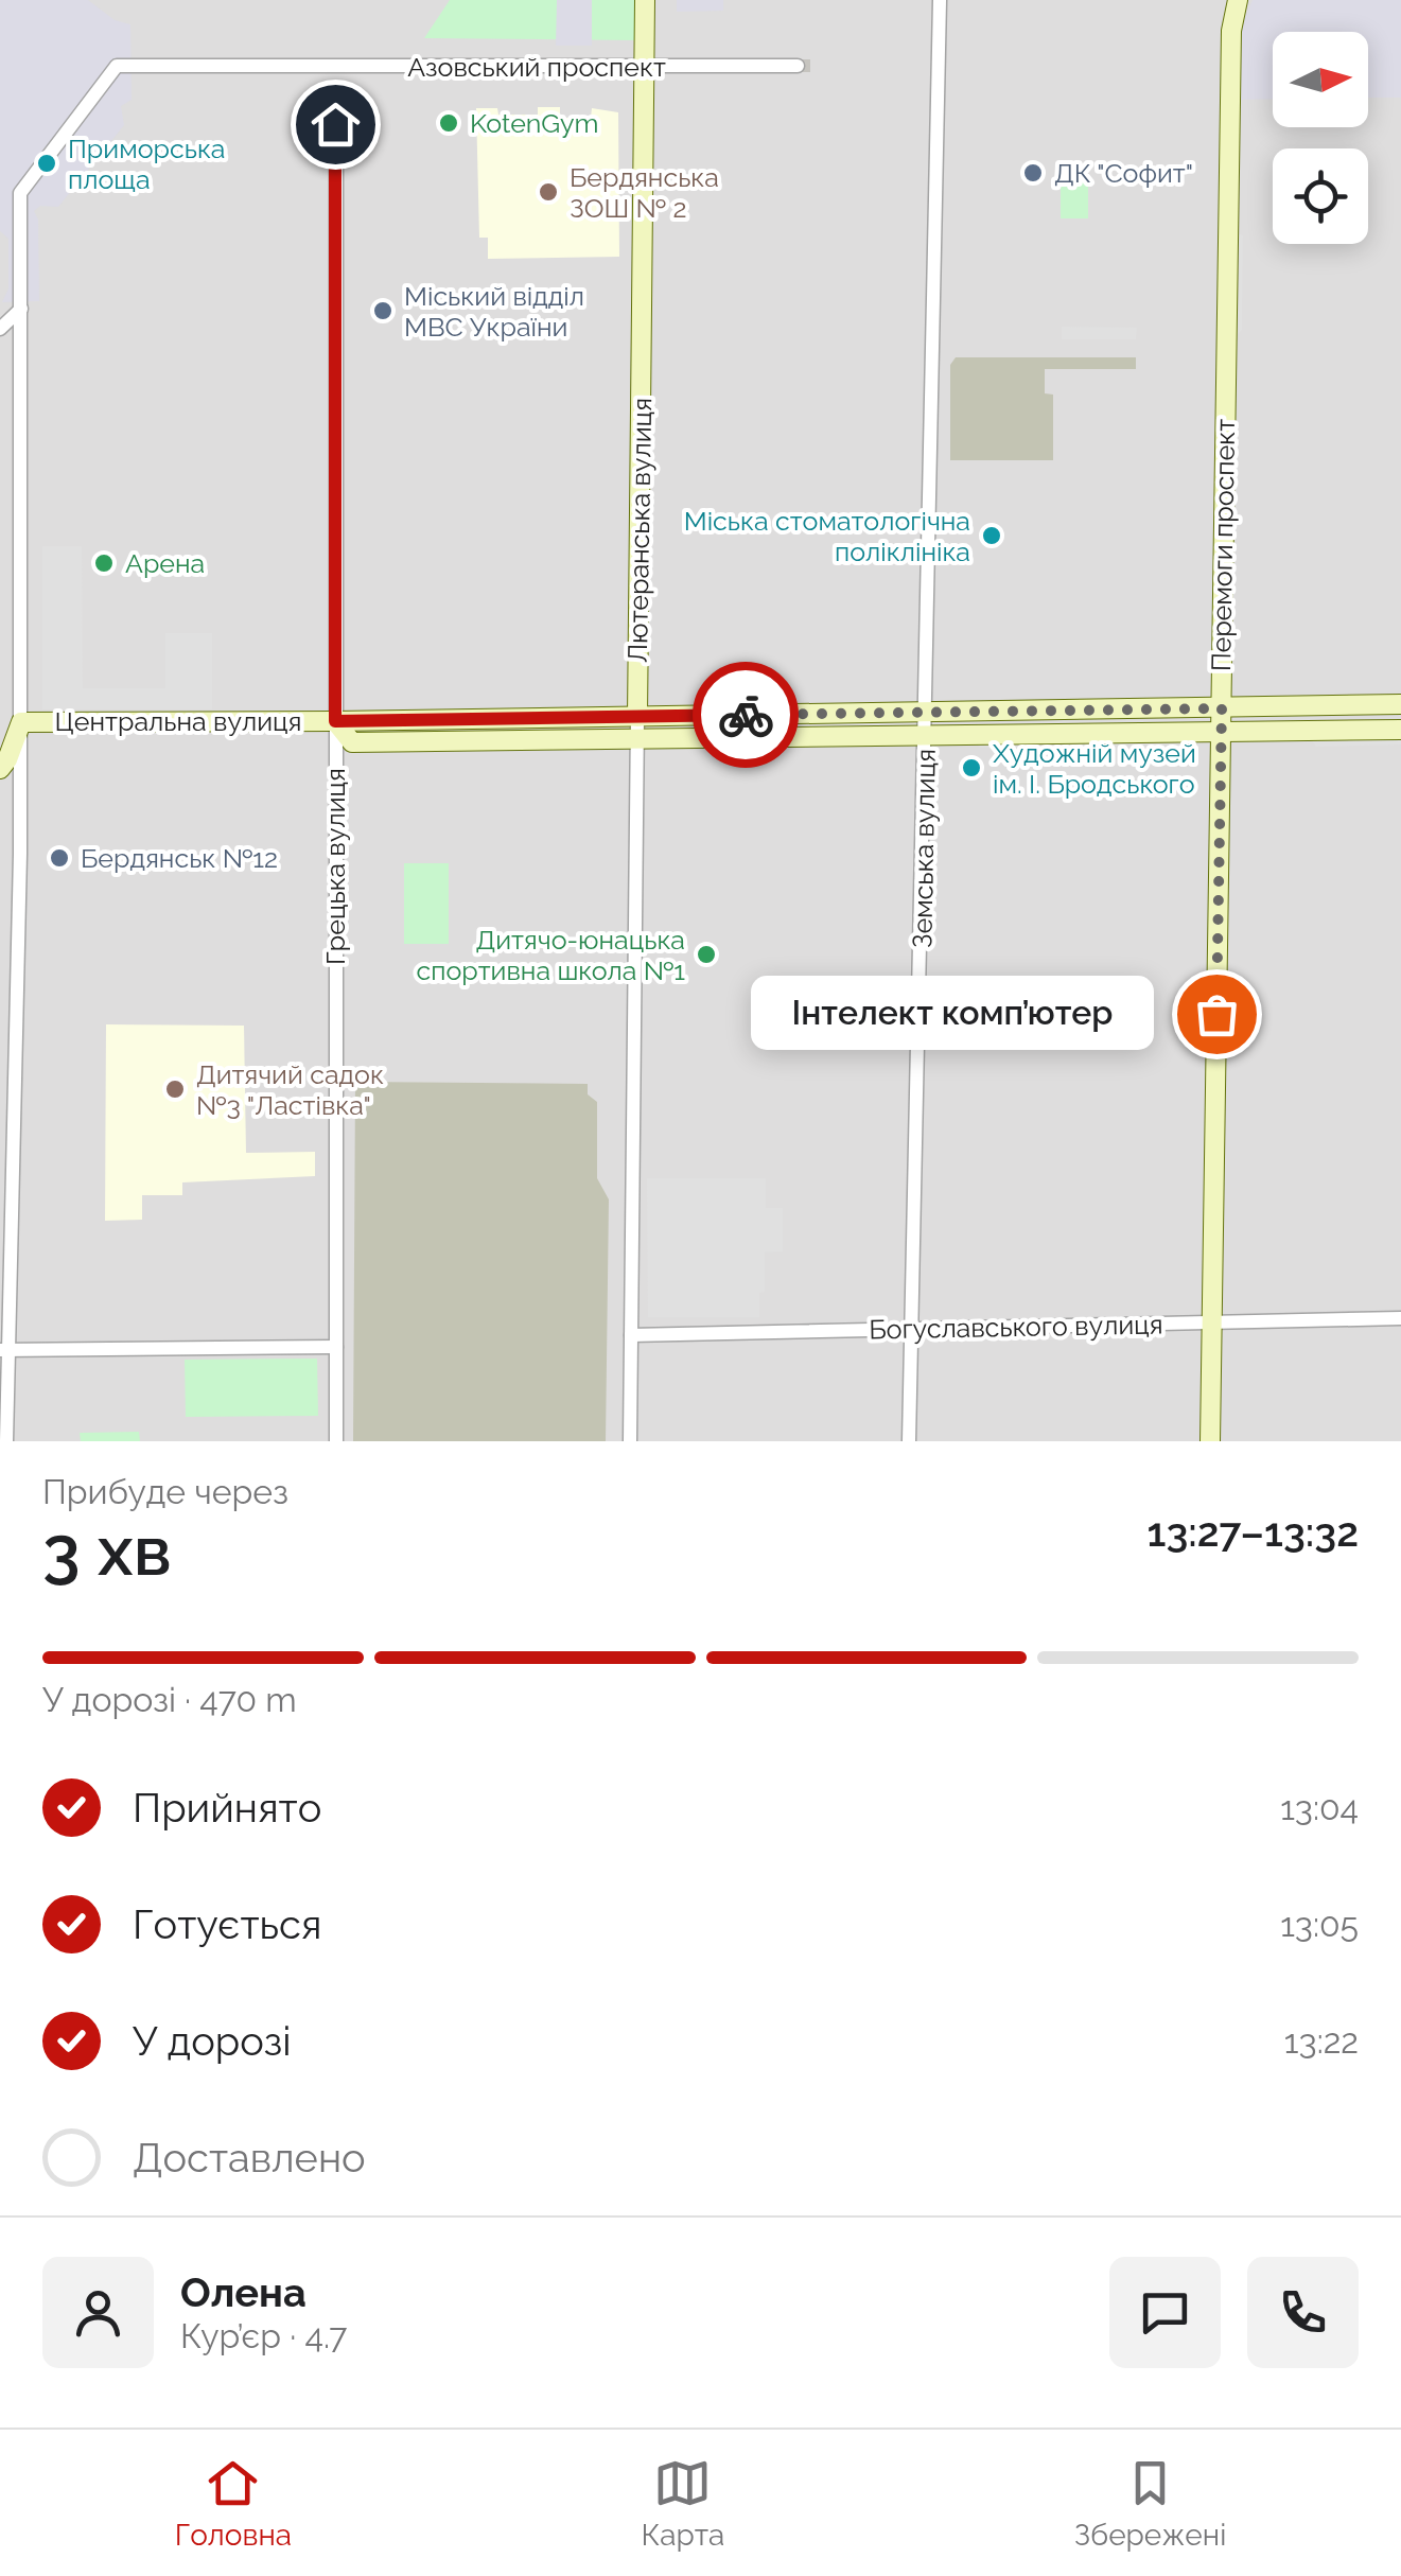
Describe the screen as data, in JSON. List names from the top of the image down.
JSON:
{
  "streets": {
    "main road": ["Лютеранська вулиця", "Перемоги проспект", "Центральна вулиця"],
    "street": [
      "Азовський проспект",
      "Земська вулиця",
      "Грецька вулиця",
      "Богуславського вулиця"
    ]
  },
  "crossings": [
    ["Азовський проспект", "Лютеранська вулиця"],
    ["Лютеранська вулиця", "Центральна вулиця"],
    ["Лютеранська вулиця", "Богуславського вулиця"],
    ["Перемоги проспект", "Центральна вулиця"],
    ["Перемоги проспект", "Богуславського вулиця"],
    ["Центральна вулиця", "Земська вулиця"],
    ["Центральна вулиця", "Грецька вулиця"],
    ["Земська вулиця", "Богуславського вулиця"]
  ],
  "places": [
    "KotenGym",
    "Приморська площа",
    "ДК \"Софит\"",
    "Бердянська ЗОШ № 2",
    "Міський відділ МВС України",
    "Міська стоматологічна поліклініка",
    "Арена",
    "Художній музей ім. І. Бродського",
    "Бердянськ №12",
    "Дитячо-юнацька спортивна школа №1",
    "Інтелект комп’ютер",
    "Дитячий садок №3 \"Ластівка\""
  ],
  "north": "right",
  "page": {
    "bubble": "Інтелект комп’ютер",
    "heading": ["3 хв", "Прибуде через", "13:27–13:32"],
    "panel": ["Олена", "Кур’єр · 4.7"],
    "bar": "У дорозі · 470 m",
    "list": [
      ["Прийнято", "13:04"],
      ["Готується", "13:05"],
      ["У дорозі", "13:22"],
      "Доставлено"
    ],
    "tabs": ["Головна", "Карта", "Збережені"]
  }
}
